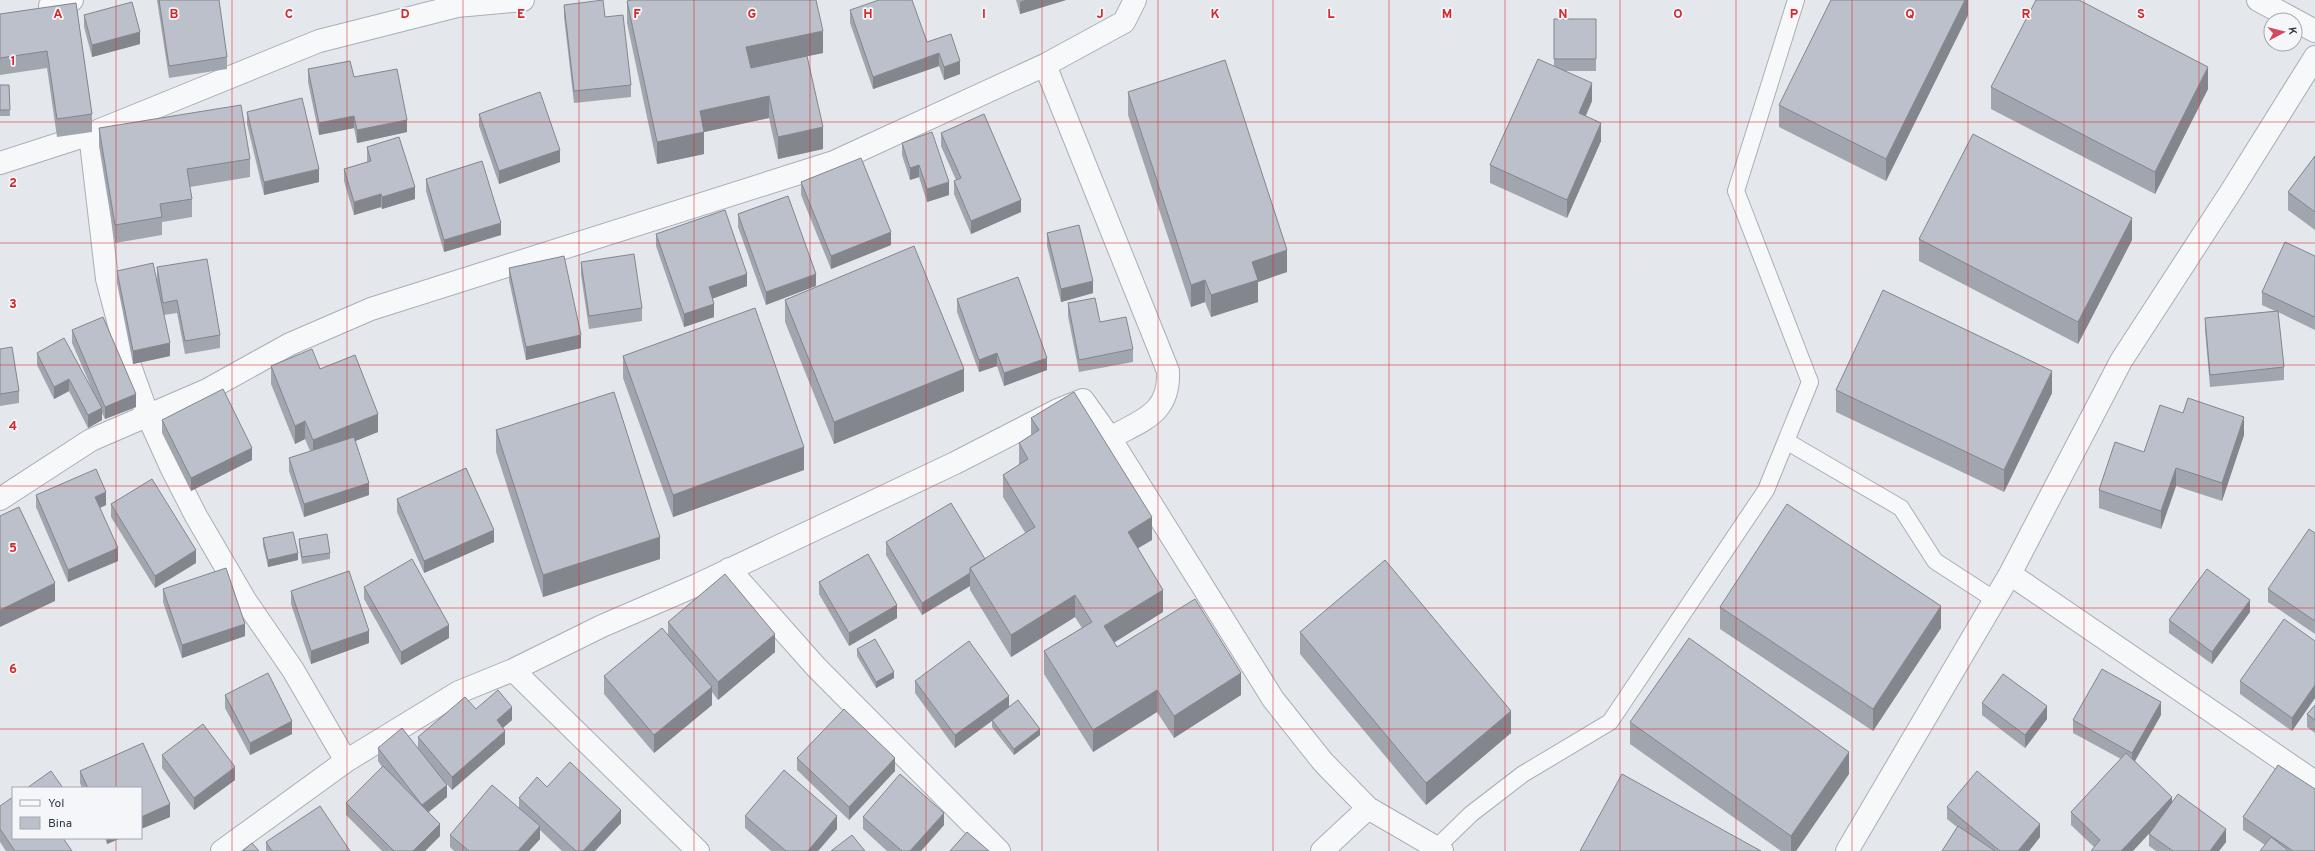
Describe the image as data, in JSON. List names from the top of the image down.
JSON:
{
  "legend": ["Yol", "Bina"],
  "north": "right",
  "grid": {
    "columns": [
      "A",
      "B",
      "C",
      "D",
      "E",
      "F",
      "G",
      "H",
      "I",
      "J",
      "K",
      "L",
      "M",
      "N",
      "O",
      "P",
      "Q",
      "R",
      "S"
    ],
    "rows": [
      "1",
      "2",
      "3",
      "4",
      "5",
      "6"
    ]
  }
}
